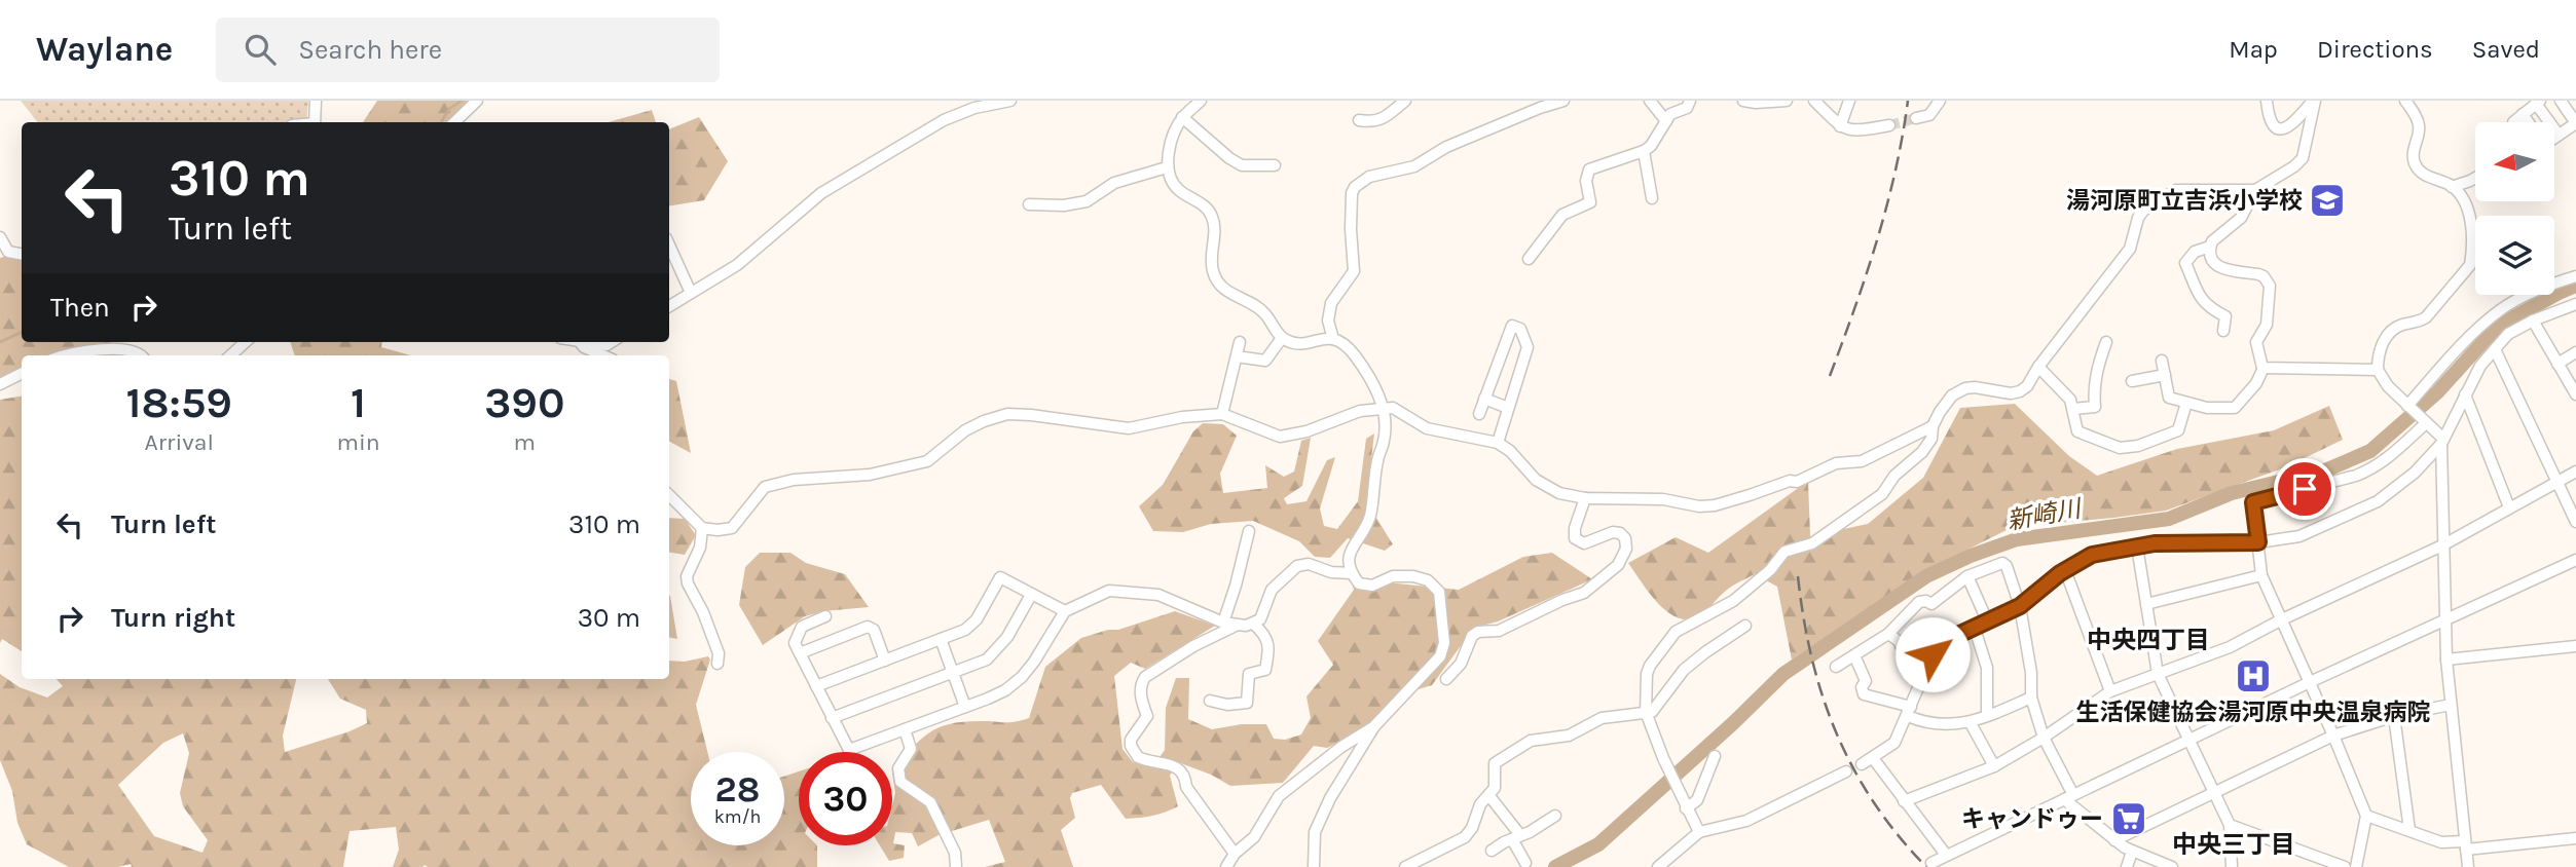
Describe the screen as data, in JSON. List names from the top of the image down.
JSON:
{
  "districts": ["中央四丁目", "中央三丁目"],
  "water": ["新崎川"],
  "places": {
    "school or university": ["湯河原町立吉浜小学校"],
    "hospital": ["生活保健協会湯河原中央温泉病院"],
    "supermarket": ["キャンドゥー"]
  },
  "north": "left",
  "page": {
    "header": "Waylane",
    "search": "Search here",
    "nav": ["Map", "Directions", "Saved"],
    "turn": ["310 m", "Turn left"],
    "then": "Then",
    "eta": [
      "18:59",
      "Arrival",
      "1",
      "min",
      "390",
      "m"
    ],
    "list": [
      {
        "name": "Turn left",
        "value": "310 m"
      },
      {
        "name": "Turn right",
        "value": "30 m"
      }
    ],
    "speed": "28 km/h",
    "limit": "30"
  }
}
